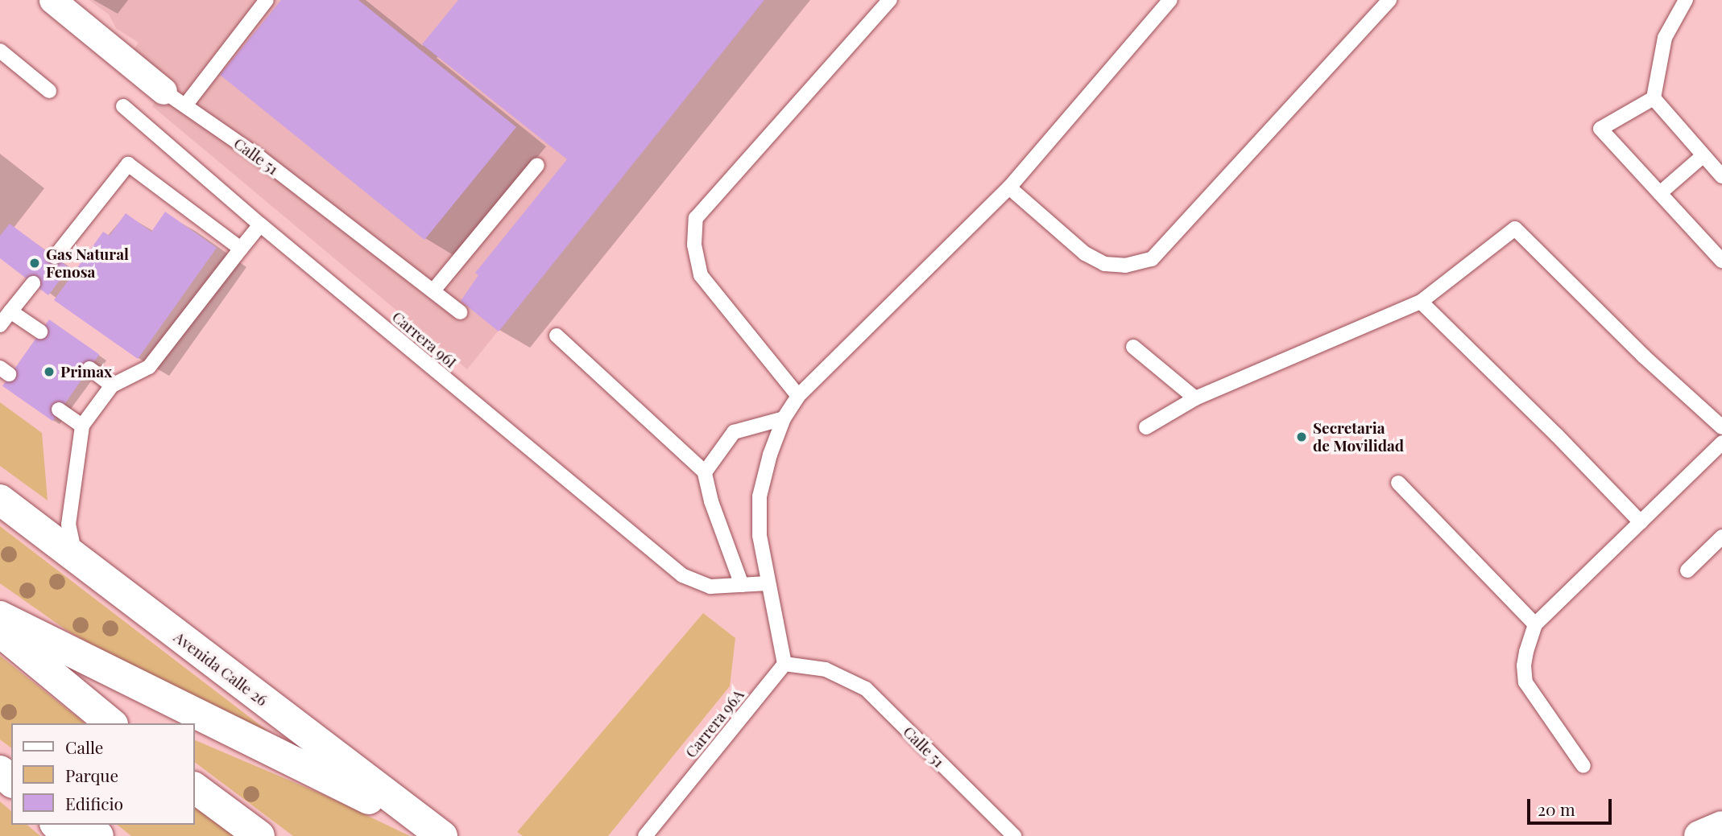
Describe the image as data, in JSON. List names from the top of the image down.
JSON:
{
  "streets": {
    "main road": ["Avenida Calle 26"],
    "street": ["Calle 51"],
    "lane": ["Carrera 96I", "Carrera 96A"]
  },
  "crossings": [
    ["Calle 51", "Carrera 96A"]
  ],
  "places": ["Gas Natural Fenosa", "Primax", "Secretaria de Movilidad"],
  "legend": ["Calle", "Parque", "Edificio"],
  "scale_bar": "20 m"
}
